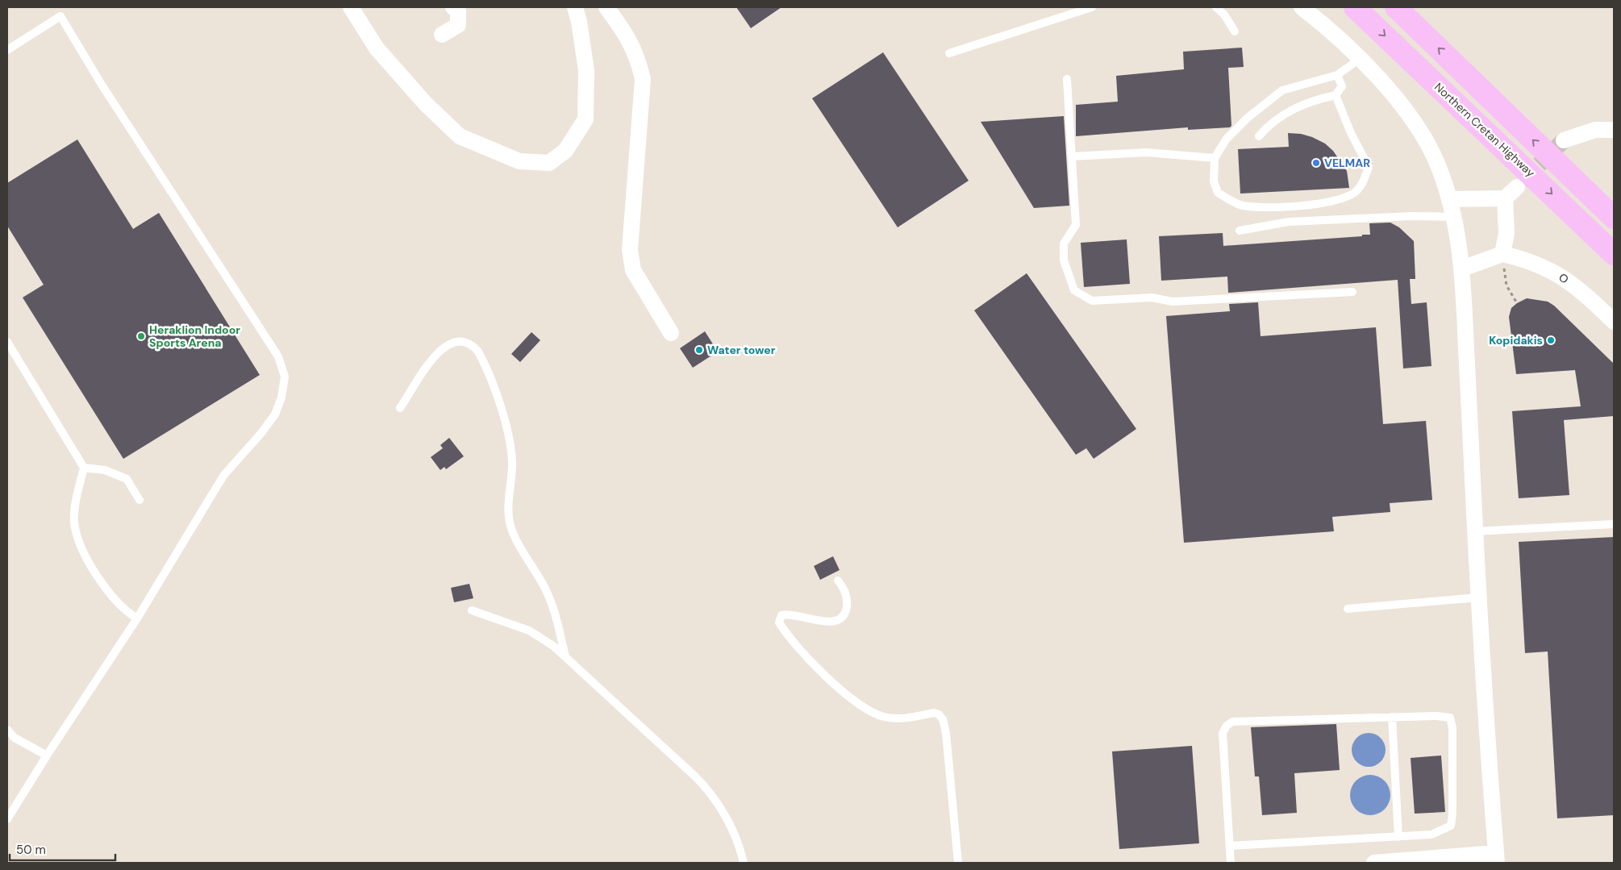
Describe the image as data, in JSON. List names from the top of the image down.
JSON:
{
  "streets": {
    "highway": ["Northern Cretan Highway"],
    "street": ["Ο"]
  },
  "places": [
    "VELMAR",
    "Heraklion Indoor Sports Arena",
    "Kopidakis",
    "Water tower"
  ],
  "scale_bar": "50 m"
}
